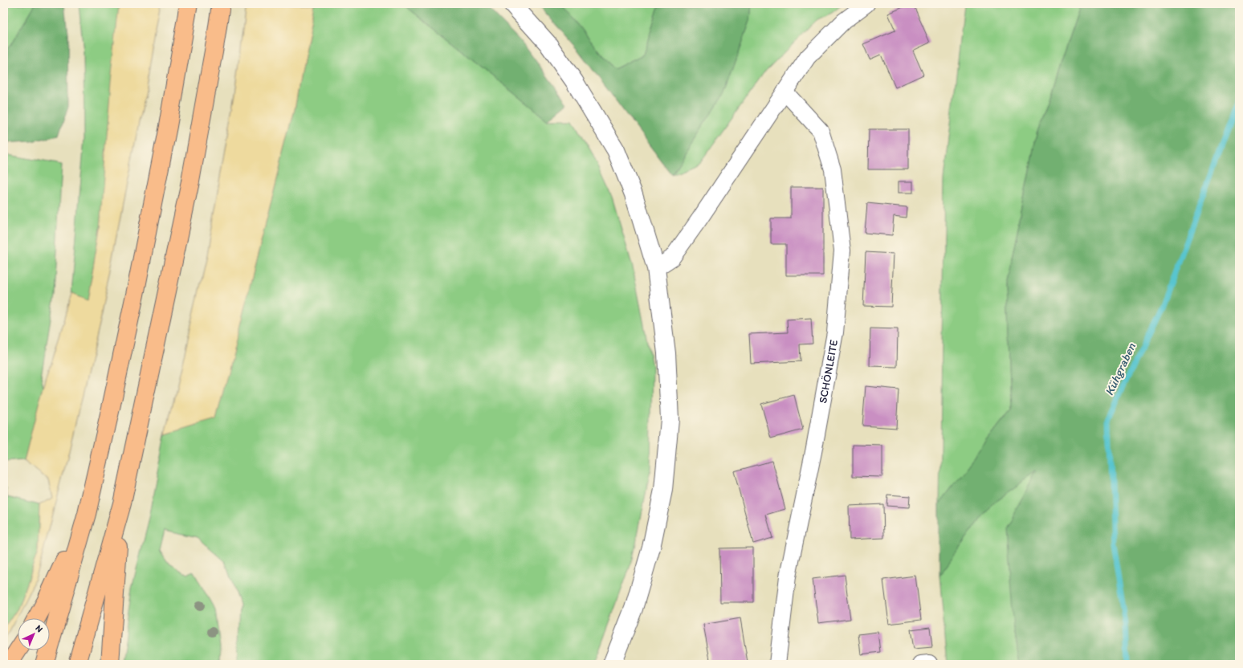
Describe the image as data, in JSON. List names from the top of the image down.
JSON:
{
  "streets": {
    "street": ["SCHÖNLEITE"]
  },
  "water": ["Kühgraben"],
  "north": "top right"
}
